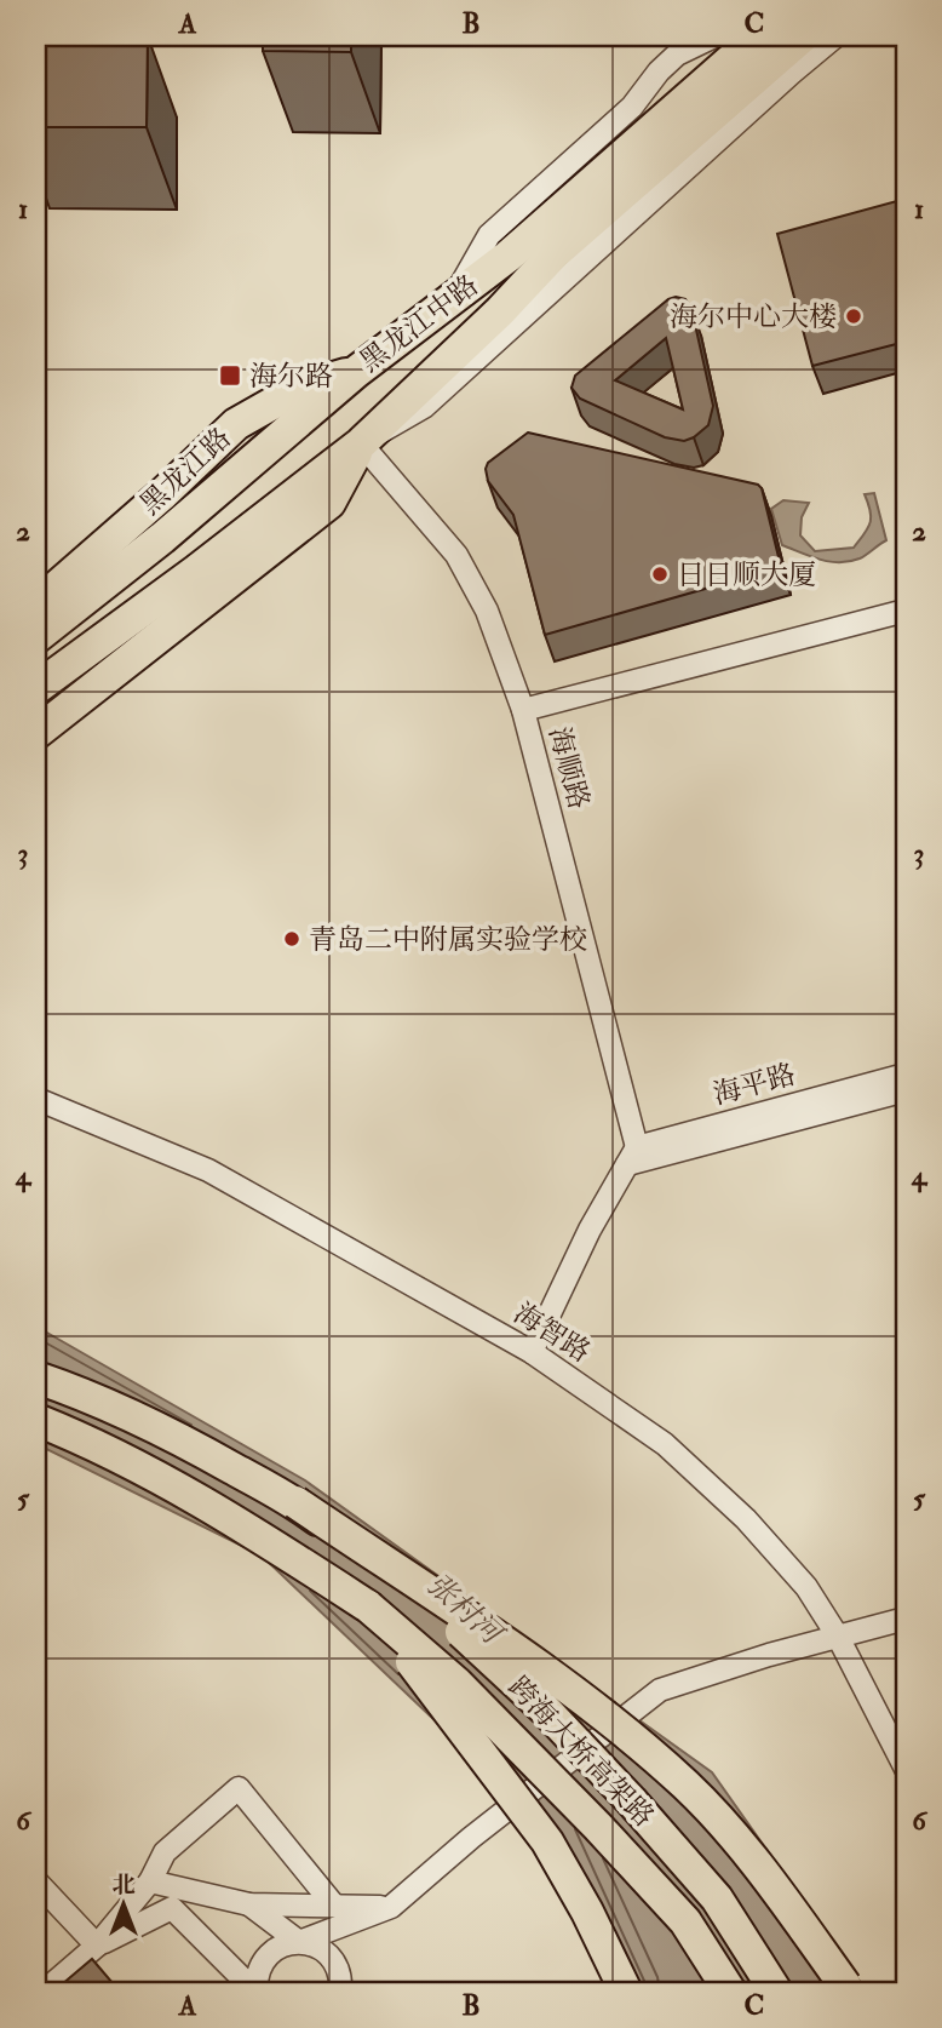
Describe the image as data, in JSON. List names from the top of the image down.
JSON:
{
  "streets": {
    "highway": ["黑龙江中路", "黑龙江路", "跨海大桥高架路"],
    "street": ["海顺路", "海平路", "海智路"]
  },
  "crossings": [
    ["黑龙江中路", "黑龙江路"],
    ["黑龙江中路", "海顺路"],
    ["海顺路", "海平路"]
  ],
  "water": ["张村河"],
  "places": {
    "other": ["海尔中心大楼", "日日顺大厦", "青岛二中附属实验学校"],
    "transit": ["海尔路"]
  },
  "north": "top",
  "grid": {
    "columns": ["A", "B", "C"],
    "rows": [
      "1",
      "2",
      "3",
      "4",
      "5",
      "6"
    ]
  }
}
